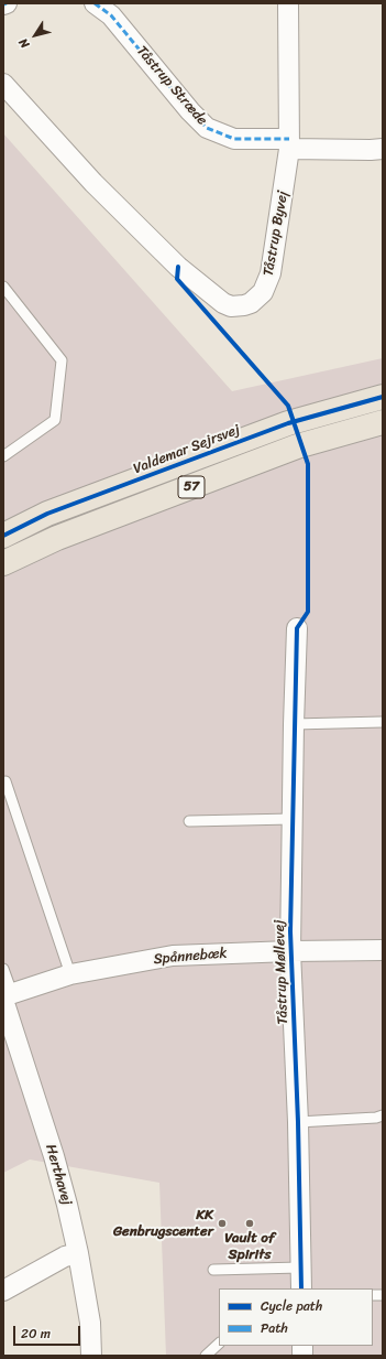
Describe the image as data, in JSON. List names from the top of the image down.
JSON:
{
  "streets": {
    "main road": ["Valdemar Sejrsvej", "57"],
    "street": [
      "Tåstrup Stræde",
      "Tåstrup Byvej",
      "Spånnebæk",
      "Tåstrup Møllevej",
      "Herthavej"
    ]
  },
  "crossings": [
    ["Tåstrup Stræde", "Tåstrup Byvej"],
    ["Spånnebæk", "Tåstrup Møllevej"],
    ["Spånnebæk", "Herthavej"]
  ],
  "places": ["KK Genbrugscenter", "Vault of Spirits"],
  "legend": ["Cycle path", "Path"],
  "scale_bar": "20 m",
  "north": "bottom left"
}
